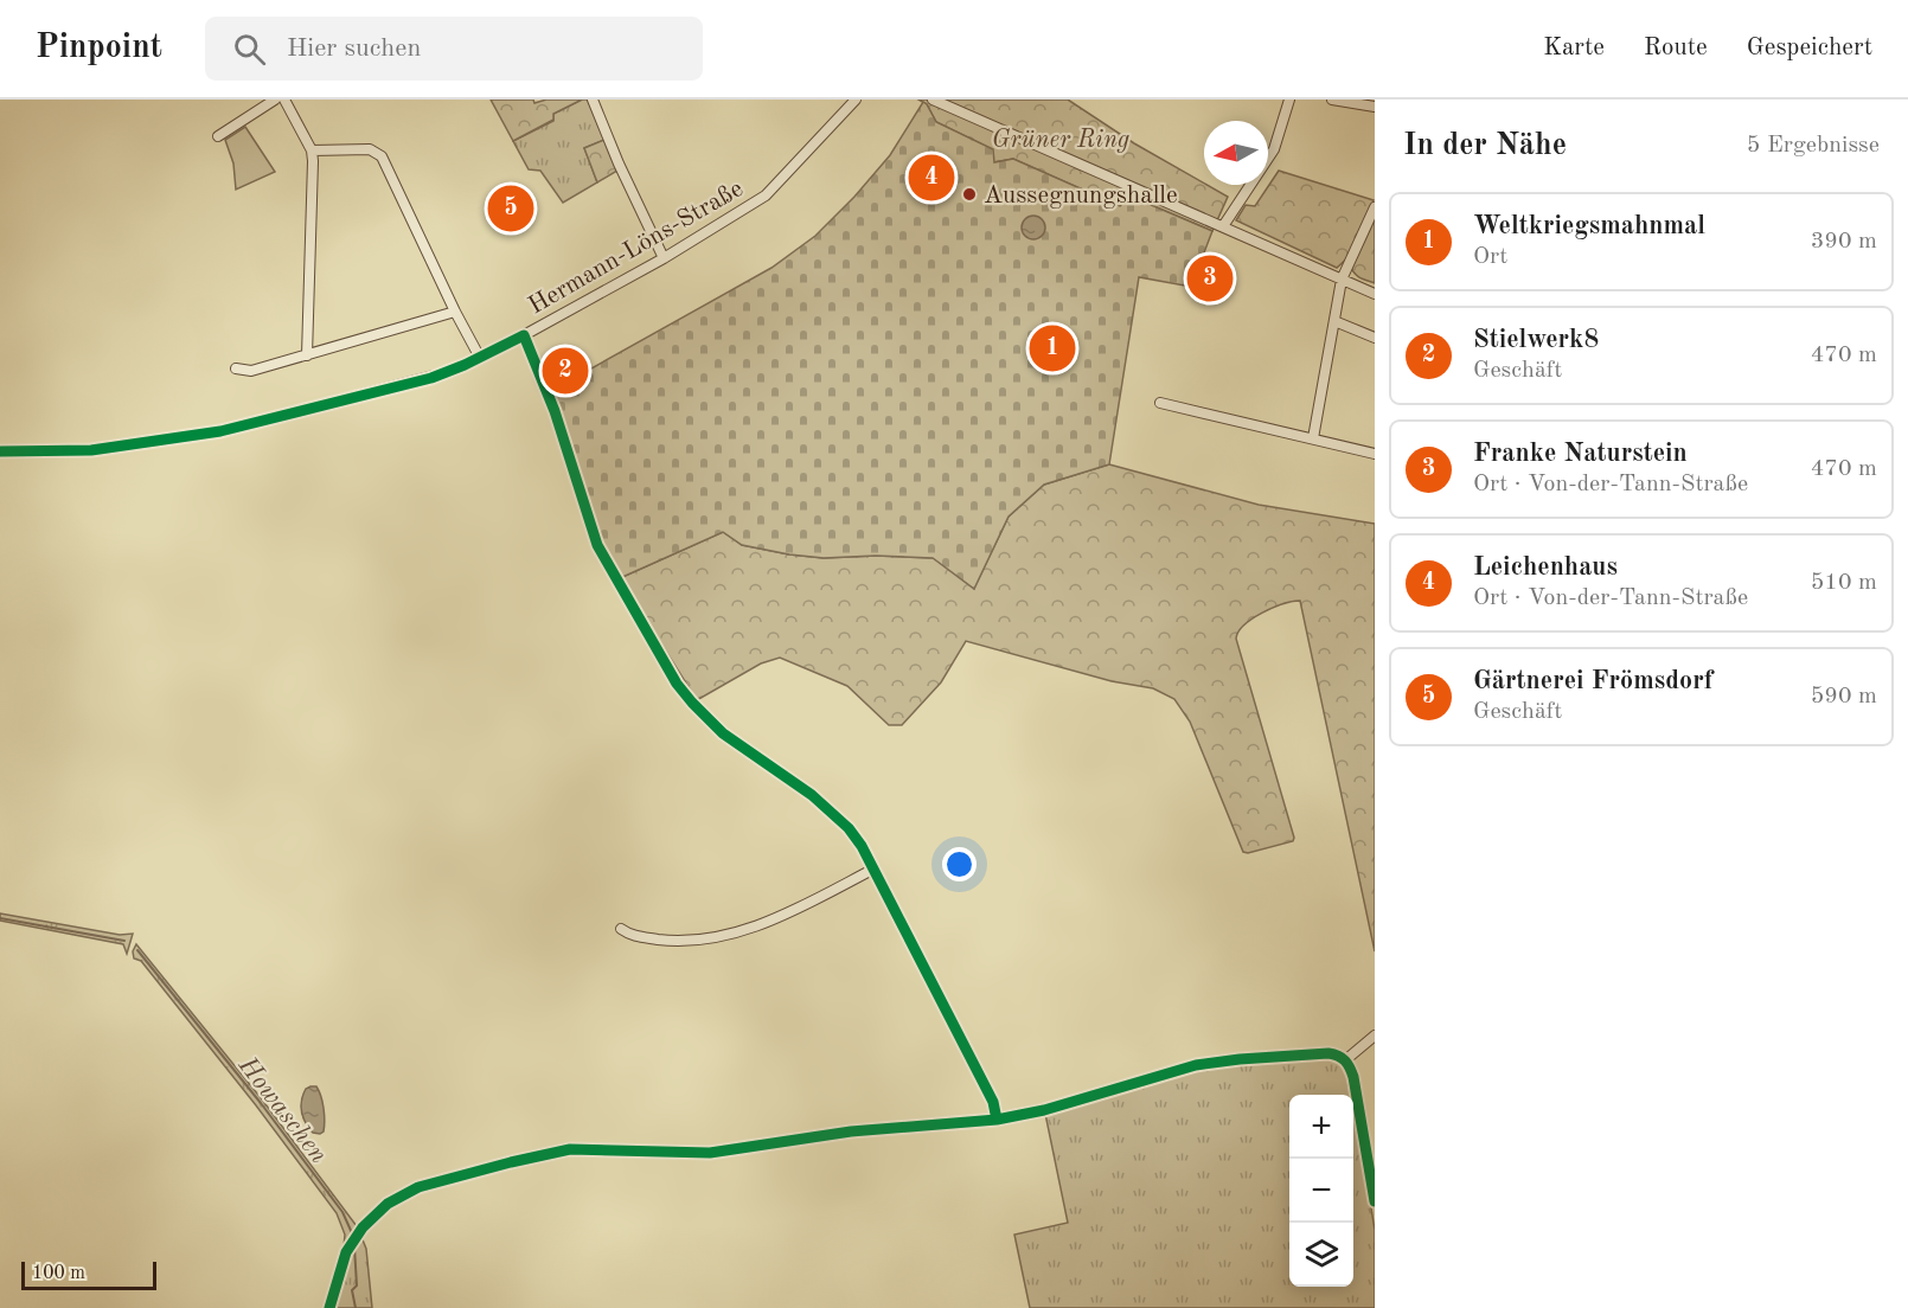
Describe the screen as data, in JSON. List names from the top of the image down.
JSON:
{
  "streets": {
    "street": ["Hermann-Löns-Straße"]
  },
  "water": ["Howaschen"],
  "parks": ["Grüner Ring"],
  "places": ["Aussegnungshalle"],
  "scale_bar": "100 m",
  "north": "left",
  "page": {
    "header": "Pinpoint",
    "search": "Hier suchen",
    "nav": ["Karte", "Route", "Gespeichert"],
    "heading": ["In der Nähe", "5 Ergebnisse"],
    "pins": [
      "4",
      "5",
      "3",
      "1",
      "2"
    ],
    "list": [
      {
        "mark": "1",
        "name": "Weltkriegsmahnmal",
        "note": "Ort",
        "value": "390 m"
      },
      {
        "mark": "2",
        "name": "Stielwerk8",
        "note": "Geschäft",
        "value": "470 m"
      },
      {
        "mark": "3",
        "name": "Franke Naturstein",
        "note": "Ort · Von-der-Tann-Straße",
        "value": "470 m"
      },
      {
        "mark": "4",
        "name": "Leichenhaus",
        "note": "Ort · Von-der-Tann-Straße",
        "value": "510 m"
      },
      {
        "mark": "5",
        "name": "Gärtnerei Frömsdorf",
        "note": "Geschäft",
        "value": "590 m"
      }
    ],
    "map_buttons": ["+", "−"],
    "scale": "100 m"
  }
}
